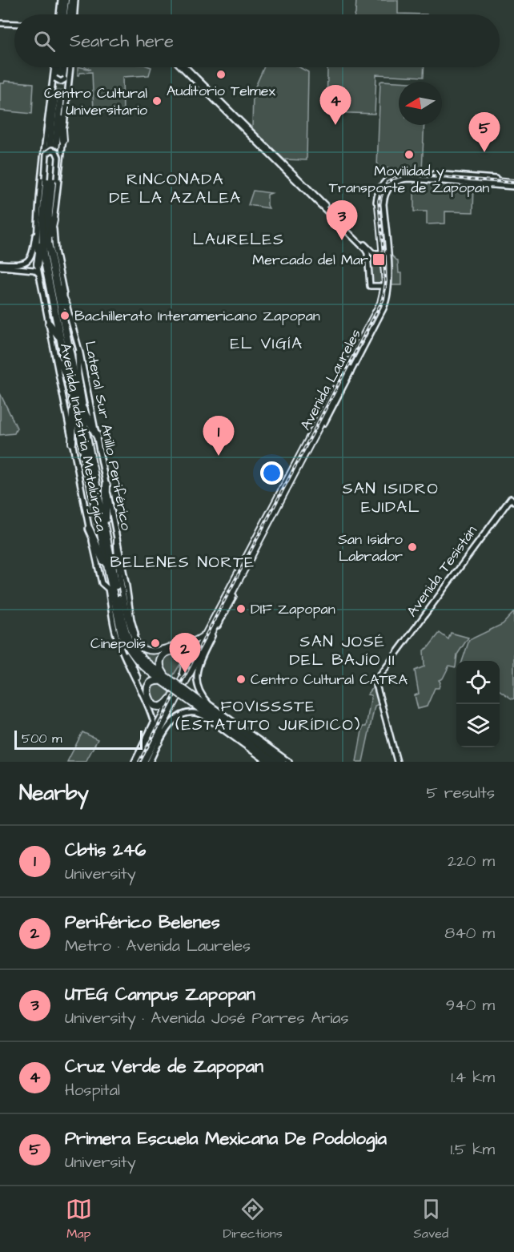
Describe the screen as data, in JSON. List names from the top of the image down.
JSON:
{
  "streets": {
    "main road": [
      "Avenida Laureles",
      "Lateral Sur Anillo Periférico",
      "Avenida Industria Metalúrgica",
      "Avenida Tesistán"
    ]
  },
  "districts": [
    "RINCONADA DE LA AZALEA",
    "LAURELES",
    "EL VIGÍA",
    "SAN ISIDRO EJIDAL",
    "BELENES NORTE",
    "SAN JOSÉ DEL BAJÍO II",
    "FOVISSSTE (ESTATUTO JURÍDICO)"
  ],
  "places": {
    "other": [
      "Auditorio Telmex",
      "Centro Cultural Universitario",
      "Movilidad y Transporte de Zapopan",
      "Bachillerato Interamericano Zapopan",
      "San Isidro Labrador",
      "DIF Zapopan",
      "Cinepolis",
      "Centro Cultural CATRA"
    ],
    "transit": ["Mercado del Mar"]
  },
  "scale_bar": "500 m",
  "north": "left",
  "page": {
    "search": "Search here",
    "pins": [
      "4",
      "5",
      "3",
      "1",
      "2"
    ],
    "scale": "500 m",
    "heading": ["Nearby", "5 results"],
    "list": [
      {
        "mark": "1",
        "name": "Cbtis 246",
        "note": "University",
        "value": "220 m"
      },
      {
        "mark": "2",
        "name": "Periférico Belenes",
        "note": "Metro · Avenida Laureles",
        "value": "840 m"
      },
      {
        "mark": "3",
        "name": "UTEG Campus Zapopan",
        "note": "University · Avenida José Parres Arias",
        "value": "940 m"
      },
      {
        "mark": "4",
        "name": "Cruz Verde de Zapopan",
        "note": "Hospital",
        "value": "1.4 km"
      },
      {
        "mark": "5",
        "name": "Primera Escuela Mexicana De Podologia",
        "note": "University",
        "value": "1.5 km"
      }
    ],
    "nav": ["Map", "Directions", "Saved"]
  }
}
